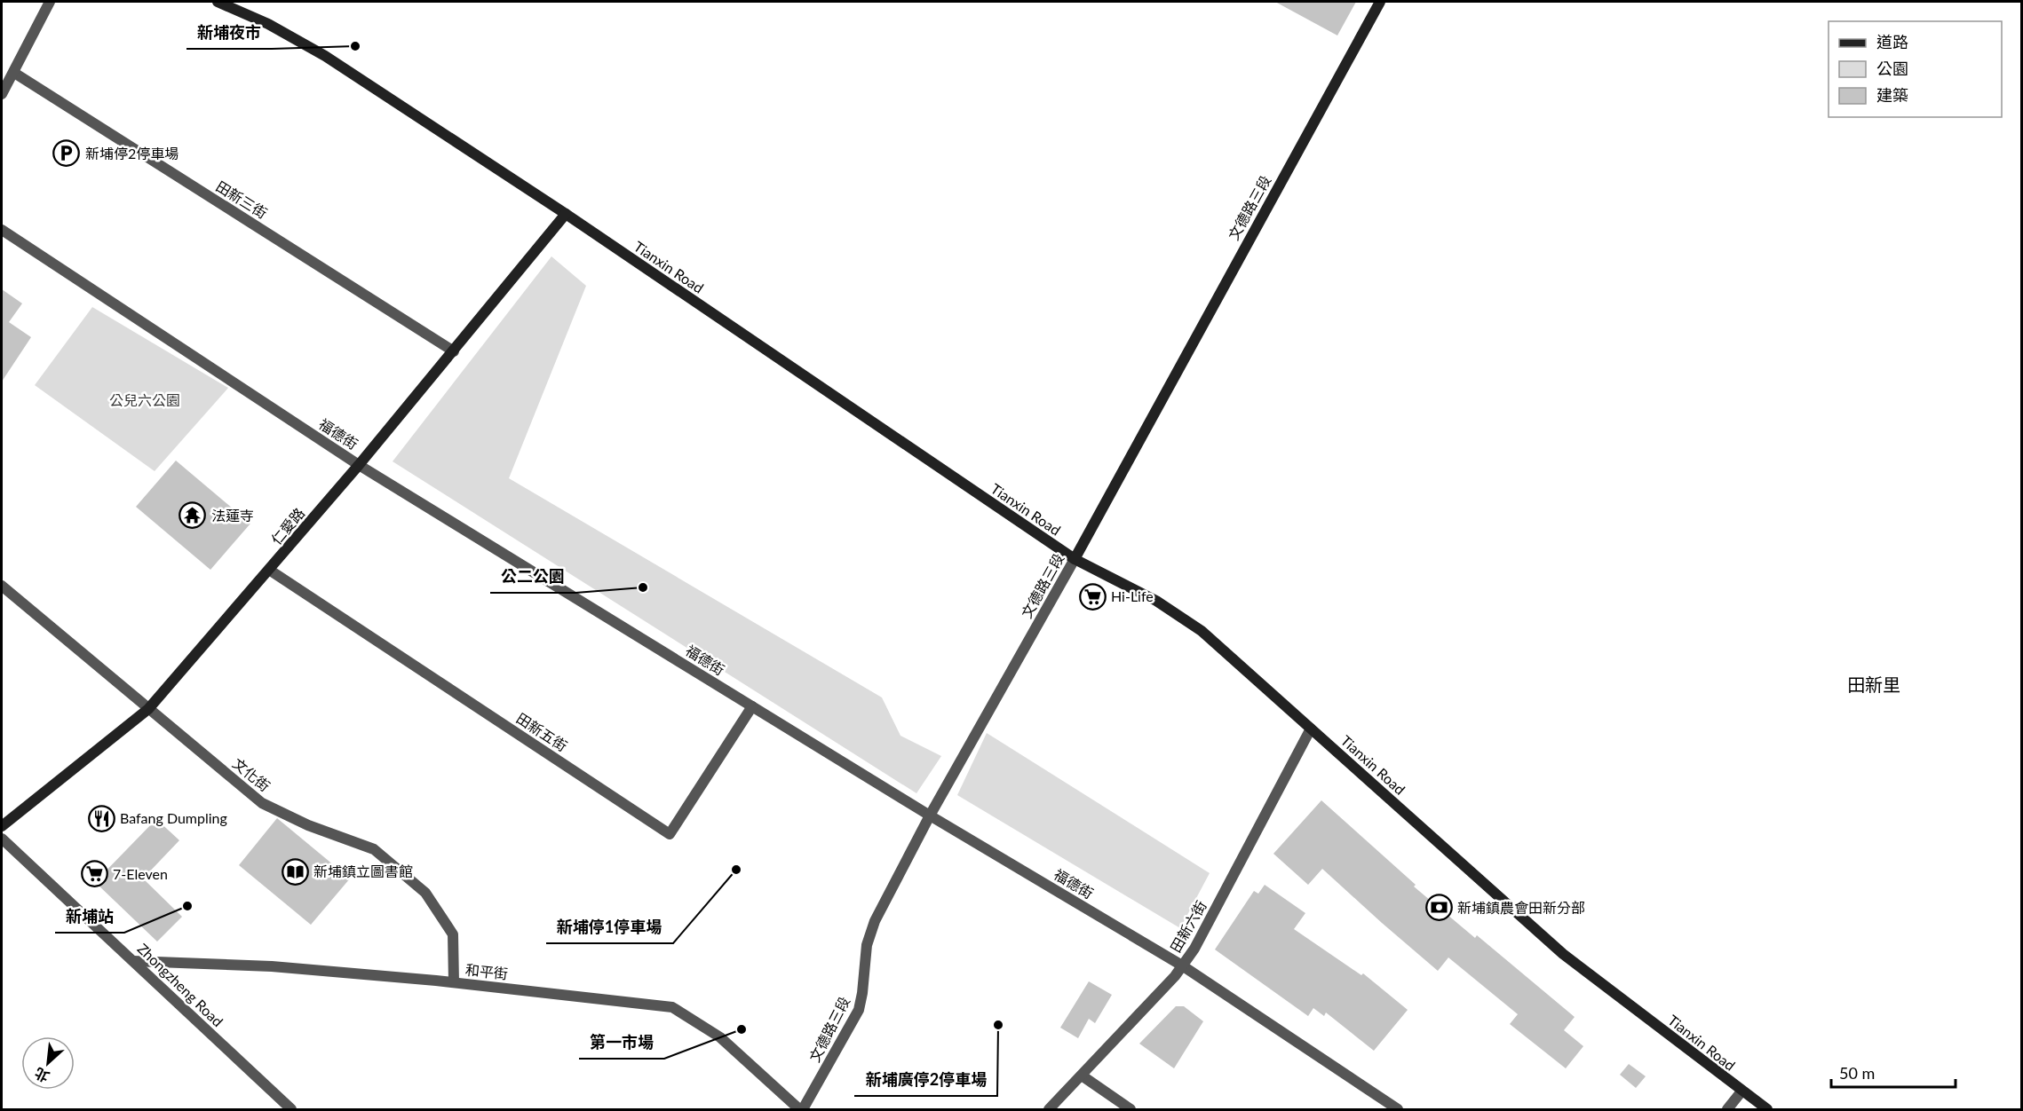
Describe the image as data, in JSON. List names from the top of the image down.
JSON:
{
  "streets": {
    "main road": ["文德路三段", "Tianxin Road", "仁愛路"],
    "street": [
      "田新三街",
      "福德街",
      "田新五街",
      "文化街",
      "田新六街",
      "和平街",
      "Zhongzheng Road"
    ]
  },
  "crossings": [
    ["田新三街", "仁愛路"],
    ["文德路三段", "Tianxin Road"],
    ["文德路三段", "福德街"],
    ["文德路三段", "和平街"],
    ["Tianxin Road", "仁愛路"],
    ["Tianxin Road", "田新六街"],
    ["福德街", "仁愛路"],
    ["福德街", "田新五街"],
    ["福德街", "田新六街"],
    ["仁愛路", "田新五街"],
    ["仁愛路", "文化街"],
    ["文化街", "和平街"],
    ["和平街", "Zhongzheng Road"]
  ],
  "districts": ["田新里"],
  "parks": ["公兒六公園"],
  "places": {
    "other": [
      "新埔夜市",
      "公二公園",
      "新埔停1停車場",
      "新埔站",
      "新埔廣停2停車場",
      "第一市場"
    ],
    "parking": ["新埔停2停車場"],
    "temple": ["法蓮寺"],
    "supermarket": ["Hi-Life", "7-Eleven"],
    "restaurant": ["Bafang Dumpling"],
    "library": ["新埔鎮立圖書館"],
    "bank": ["新埔鎮農會田新分部"]
  },
  "legend": ["道路", "公園", "建築"],
  "scale_bar": "50 m",
  "north": "bottom left"
}
